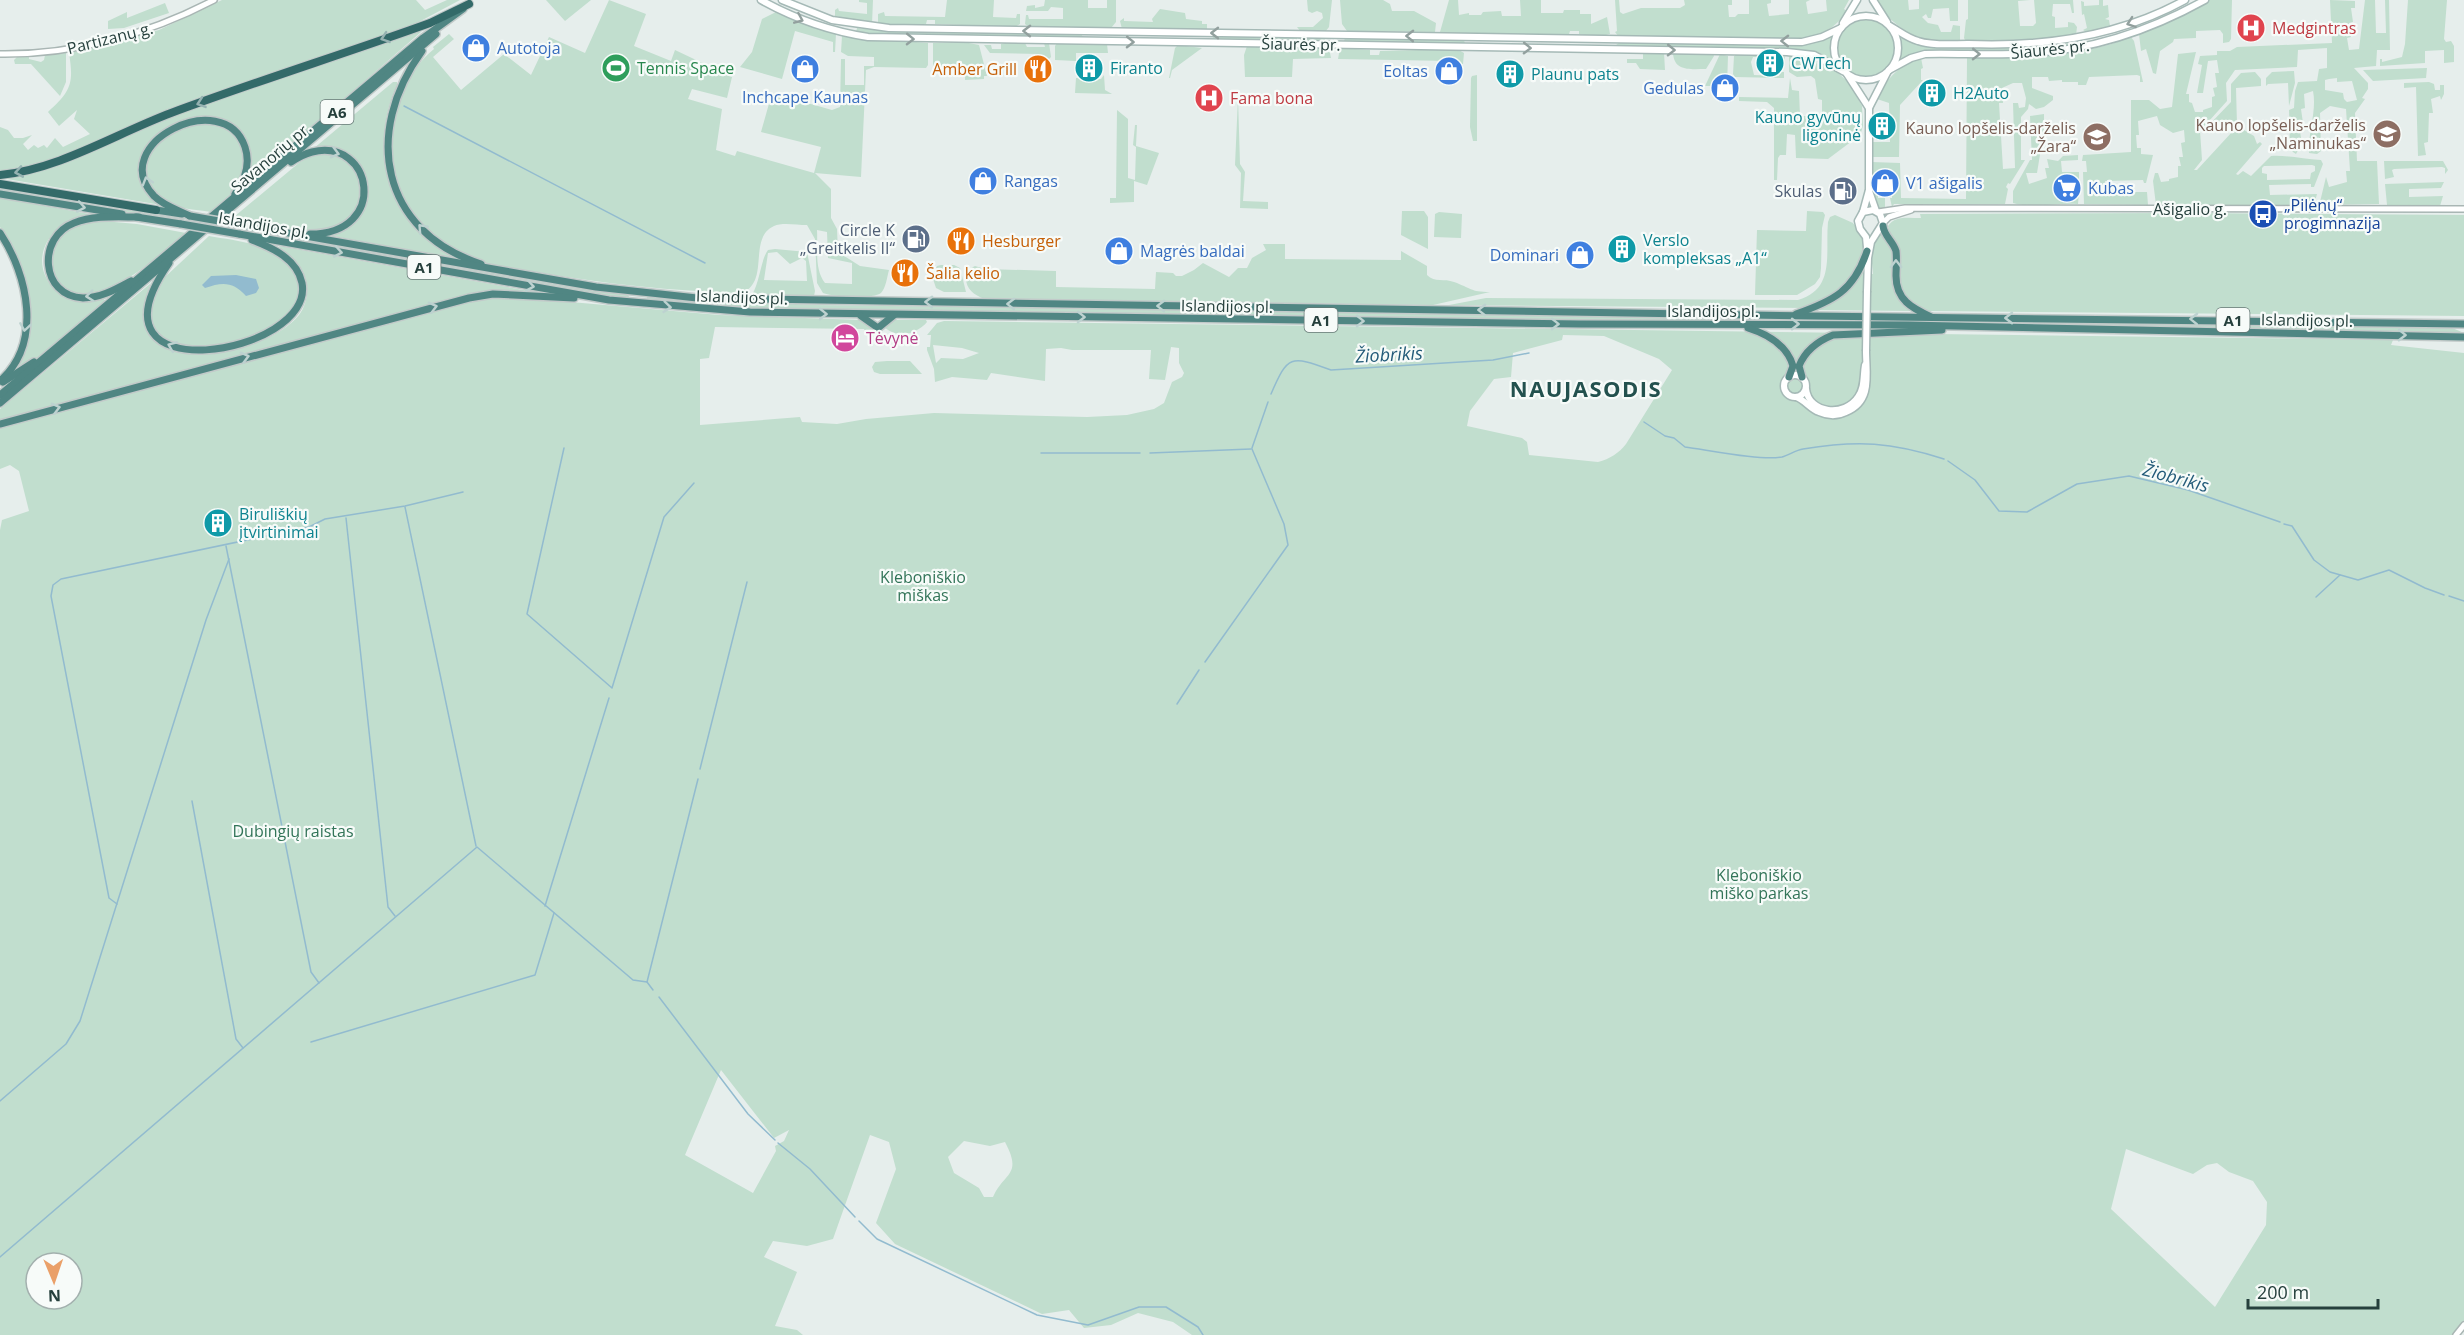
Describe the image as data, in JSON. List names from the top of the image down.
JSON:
{
  "streets": {
    "highway": [
      "A6",
      "Savanorių pr.",
      "Islandijos pl.",
      "A1"
    ],
    "main road": ["Šiaurės pr."],
    "street": ["Partizanų g.", "Ašigalio g."]
  },
  "districts": ["NAUJASODIS"],
  "water": ["Žiobrikis"],
  "parks": ["Kleboniškio miškas", "Dubingių raistas", "Kleboniškio miško parkas"],
  "places": {
    "hospital": ["Medgintras", "Fama bona"],
    "shop": [
      "Autotoja",
      "Inchcape Kaunas",
      "Eoltas",
      "Gedulas",
      "Rangas",
      "V1 ašigalis",
      "Magrės baldai",
      "Dominari"
    ],
    "building": [
      "CWTech",
      "Firanto",
      "Plaunu pats",
      "H2Auto",
      "Kauno gyvūnų ligoninė",
      "Verslo kompleksas „A1“",
      "Biruliškių įtvirtinimai"
    ],
    "sports": ["Tennis Space"],
    "restaurant": ["Amber Grill", "Hesburger", "Šalia kelio"],
    "school or university": ["Kauno lopšelis-darželis „Naminukas“", "Kauno lopšelis-darželis „Žara“"],
    "supermarket": ["Kubas"],
    "fuel station": ["Skulas", "Circle K „Greitkelis II“"],
    "bus stop": ["„Pilėnų“ progimnazija"],
    "hotel": ["Tėvynė"]
  },
  "scale_bar": "200 m",
  "north": "bottom"
}
